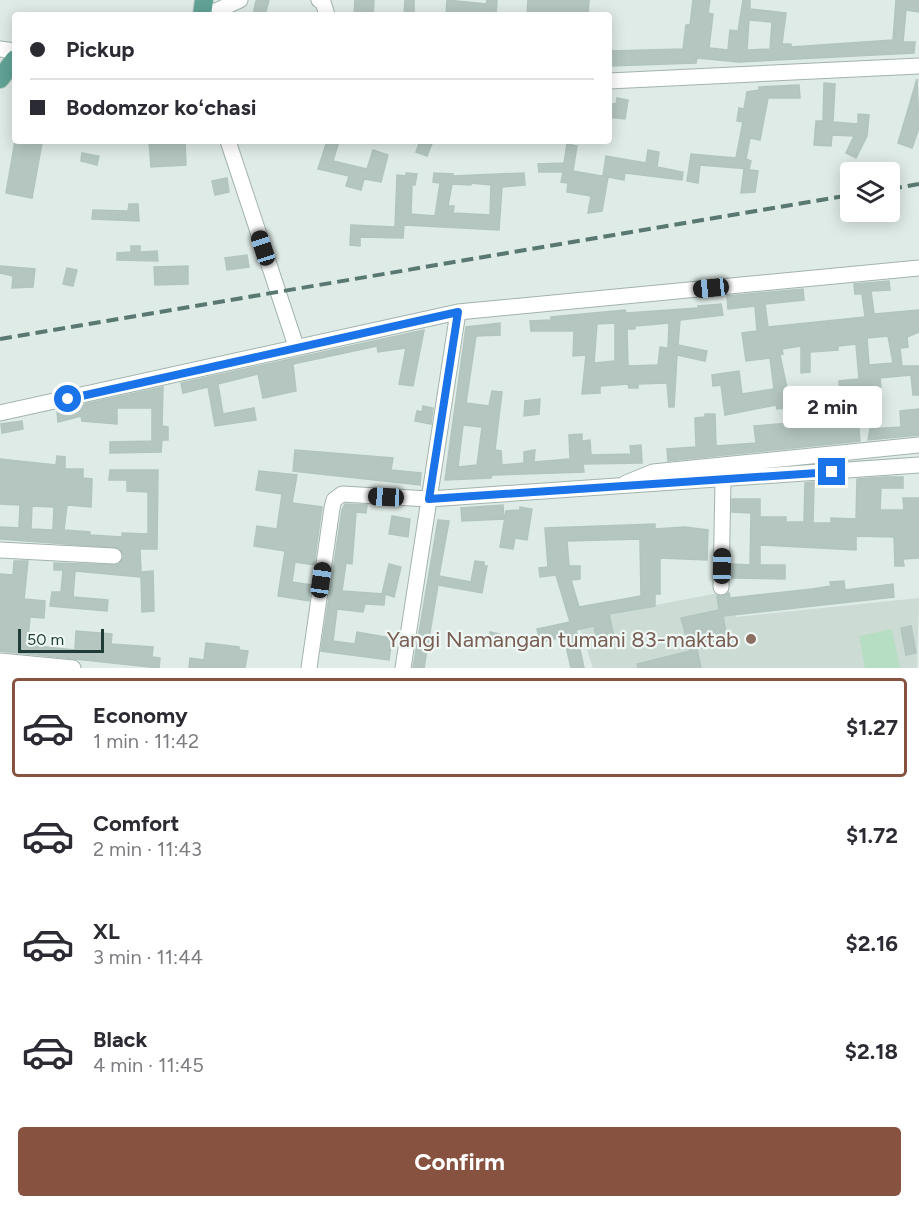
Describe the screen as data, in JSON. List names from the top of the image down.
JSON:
{
  "places": ["Yangi Namangan tumani 83-maktab"],
  "scale_bar": "50 m",
  "page": {
    "banner": ["Pickup", "Bodomzor koʻchasi"],
    "bubble": "2 min",
    "scale": "50 m",
    "list": [
      {
        "name": "Economy",
        "note": "1 min · 11:42",
        "value": "$1.27"
      },
      {
        "name": "Comfort",
        "note": "2 min · 11:43",
        "value": "$1.72"
      },
      {
        "name": "XL",
        "note": "3 min · 11:44",
        "value": "$2.16"
      },
      {
        "name": "Black",
        "note": "4 min · 11:45",
        "value": "$2.18"
      }
    ],
    "buttons": "Confirm"
  }
}
